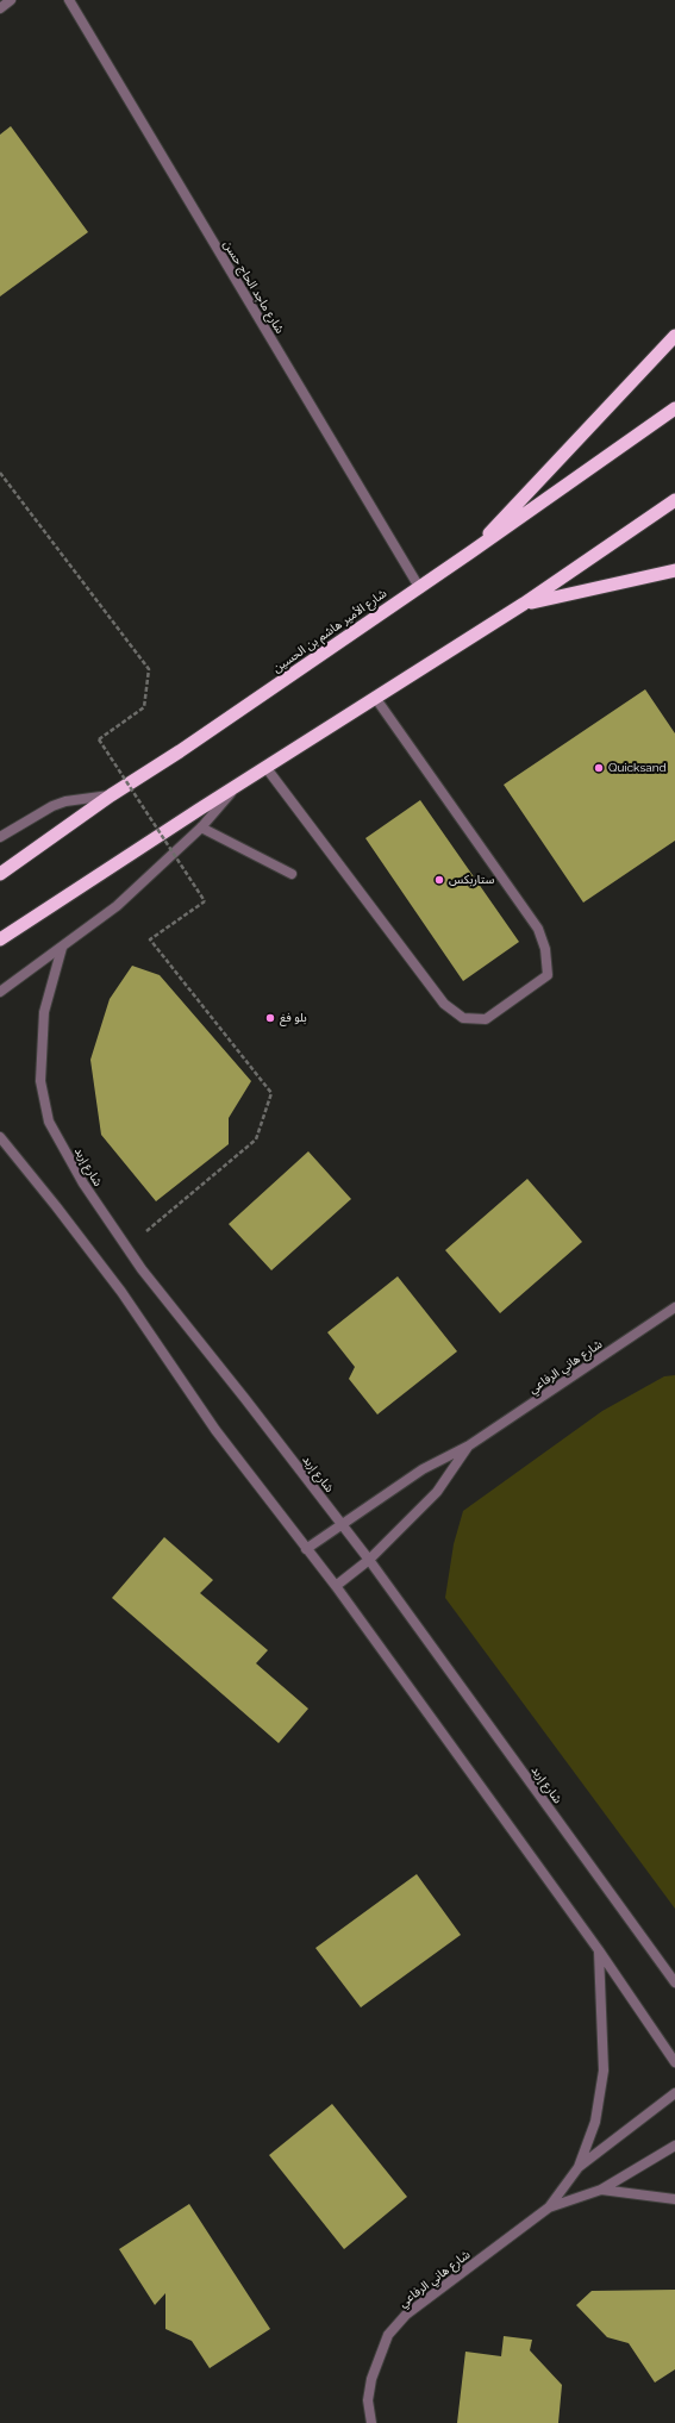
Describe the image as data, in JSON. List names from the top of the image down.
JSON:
{
  "streets": {
    "highway": ["شارع الأمير هاشم بن الحسين"],
    "street": ["شارع ماجد الحاج حسن", "شارع إربد", "شارع هاني الرفاعي"]
  },
  "crossings": [
    ["شارع ماجد الحاج حسن", "شارع الأمير هاشم بن الحسين"],
    ["شارع إربد", "شارع هاني الرفاعي"]
  ],
  "places": ["Quicksand", "ستاربكس", "بلو فغ"]
}
